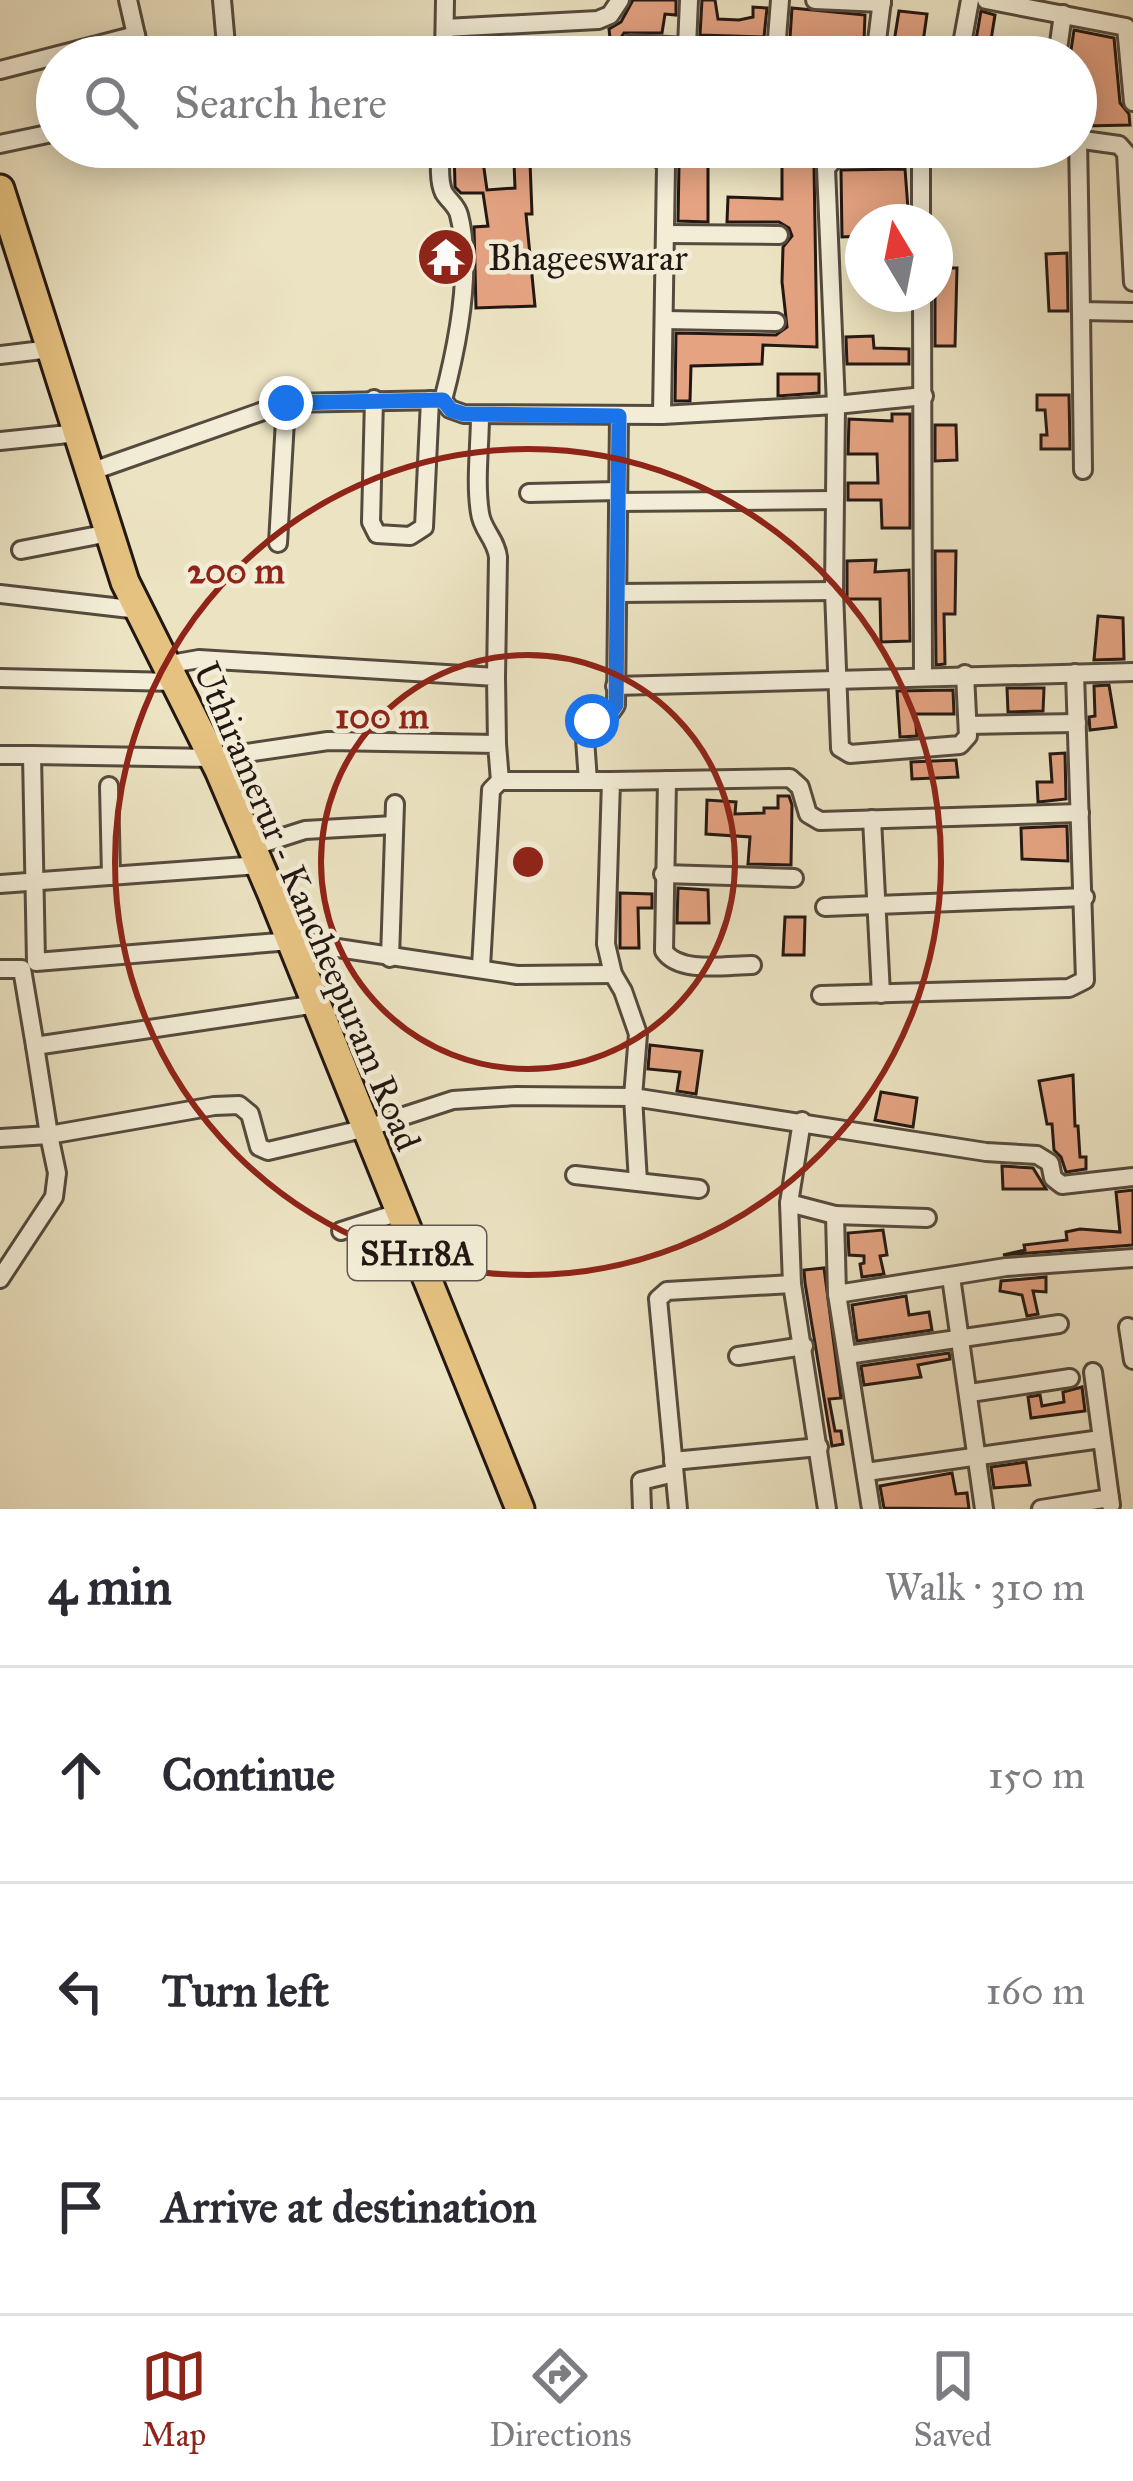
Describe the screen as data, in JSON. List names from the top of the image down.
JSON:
{
  "streets": {
    "main road": ["Uthiramerur - Kancheepuram Road", "SH118A"]
  },
  "places": {
    "temple": ["Bhageeswarar"]
  },
  "north": "top",
  "page": {
    "search": "Search here",
    "heading": ["4 min", "Walk · 310 m"],
    "list": [
      ["Continue", "150 m"],
      ["Turn left", "160 m"],
      "Arrive at destination"
    ],
    "nav": ["Map", "Directions", "Saved"]
  },
  "rings": ["200 m", "100 m"]
}
